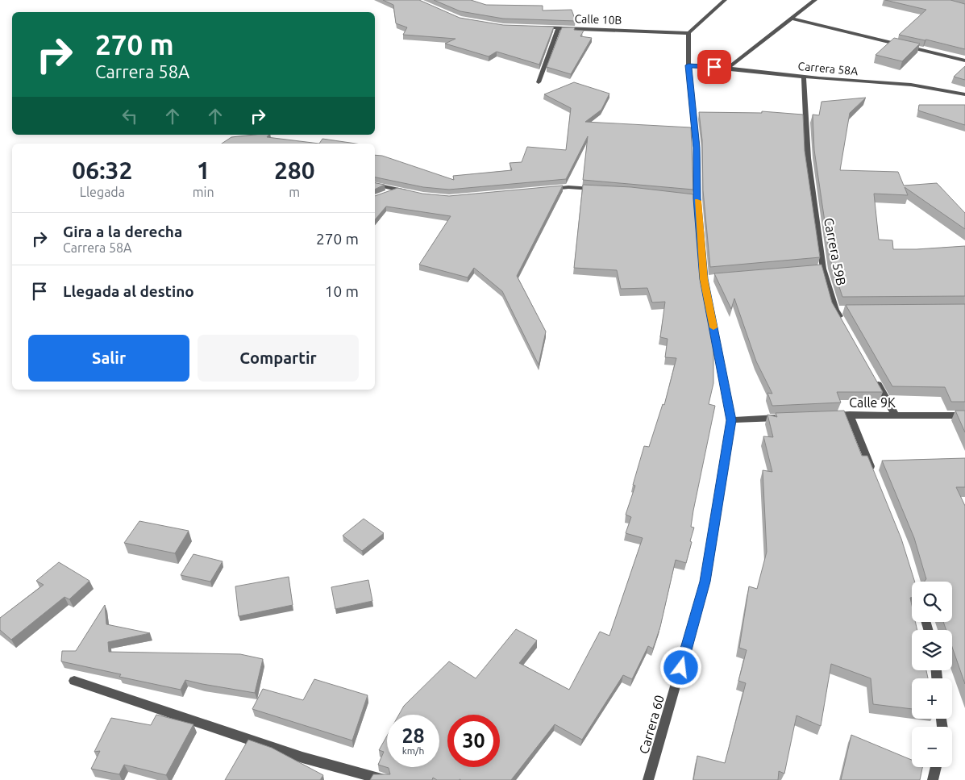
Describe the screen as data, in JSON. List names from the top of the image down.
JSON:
{
  "streets": {
    "street": [
      "Calle 10B",
      "Carrera 58A",
      "Carrera 59B",
      "Calle 9K",
      "Carrera 60"
    ]
  },
  "crossings": [
    ["Calle 10B", "Carrera 60"],
    ["Carrera 58A", "Carrera 59B"],
    ["Carrera 58A", "Carrera 60"]
  ],
  "page": {
    "turn": ["270 m", "Carrera 58A"],
    "eta": [
      "06:32",
      "Llegada",
      "1",
      "min",
      "280",
      "m"
    ],
    "list": [
      {
        "name": "Gira a la derecha",
        "note": "Carrera 58A",
        "value": "270 m"
      },
      {
        "name": "Llegada al destino",
        "value": "10 m"
      }
    ],
    "buttons": ["Salir", "Compartir"],
    "map_buttons": ["+", "−"],
    "speed": "28 km/h",
    "limit": "30"
  }
}
